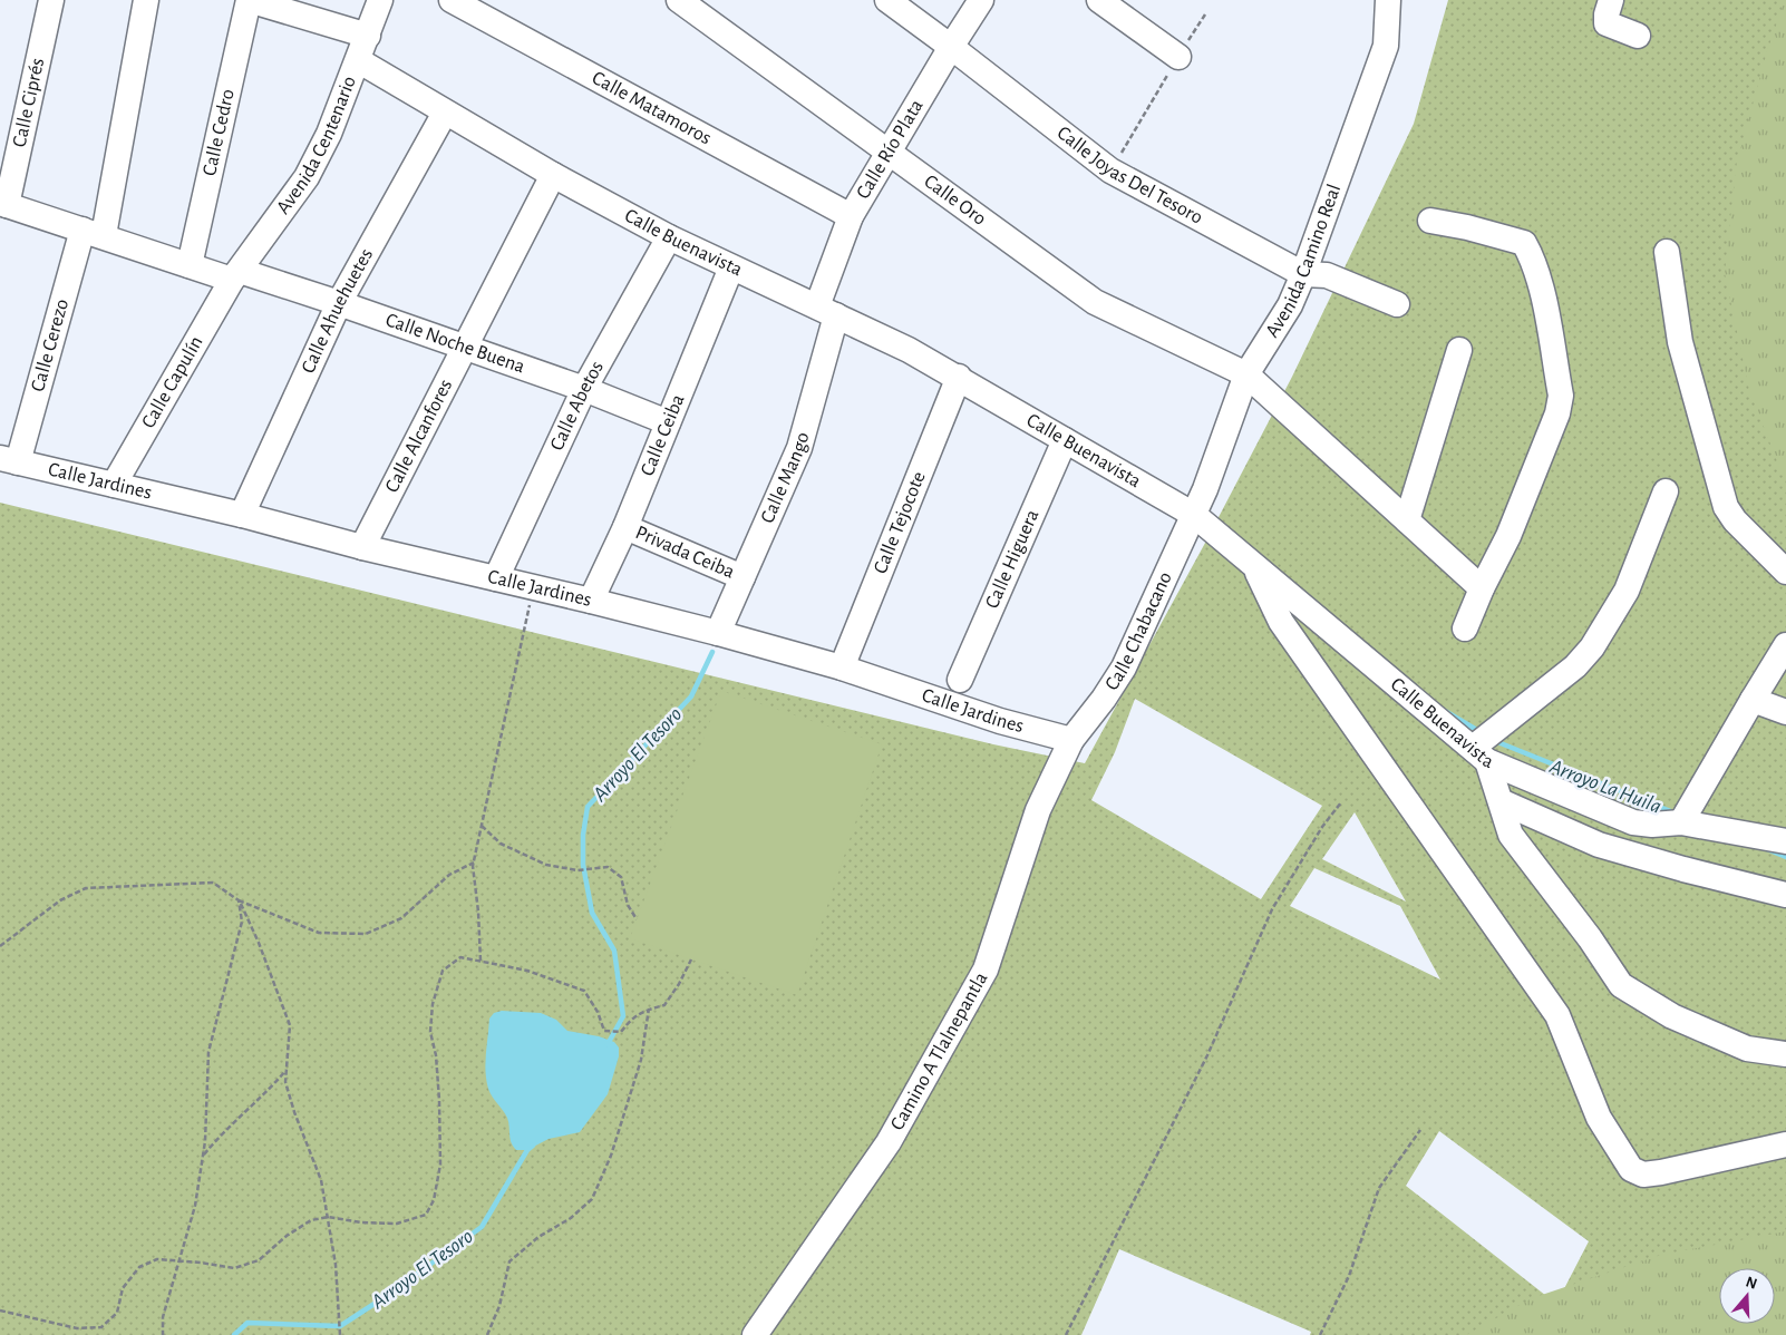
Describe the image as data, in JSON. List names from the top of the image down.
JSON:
{
  "streets": {
    "street": [
      "Calle Ciprés",
      "Calle Matamoros",
      "Calle Cedro",
      "Avenida Centenario",
      "Calle Río Plata",
      "Calle Joyas Del Tesoro",
      "Calle Oro",
      "Calle Buenavista",
      "Avenida Camino Real",
      "Calle Ahuehuetes",
      "Calle Noche Buena",
      "Calle Cerezo",
      "Calle Capulín",
      "Calle Abetos",
      "Calle Ceiba",
      "Calle Alcanfores",
      "Calle Mango",
      "Calle Jardines",
      "Calle Tejocote",
      "Privada Ceiba",
      "Calle Higuera",
      "Calle Chabacano",
      "Camino A Tlalnepantla"
    ]
  },
  "crossings": [
    ["Calle Ciprés", "Calle Noche Buena"],
    ["Calle Matamoros", "Calle Río Plata"],
    ["Calle Cedro", "Calle Noche Buena"],
    ["Avenida Centenario", "Calle Buenavista"],
    ["Avenida Centenario", "Calle Noche Buena"],
    ["Avenida Centenario", "Calle Capulín"],
    ["Calle Río Plata", "Calle Joyas Del Tesoro"],
    ["Calle Río Plata", "Calle Oro"],
    ["Calle Río Plata", "Calle Buenavista"],
    ["Calle Río Plata", "Calle Mango"],
    ["Calle Joyas Del Tesoro", "Avenida Camino Real"],
    ["Calle Oro", "Avenida Camino Real"],
    ["Calle Buenavista", "Avenida Camino Real"],
    ["Calle Buenavista", "Calle Ahuehuetes"],
    ["Calle Buenavista", "Calle Abetos"],
    ["Calle Buenavista", "Calle Ceiba"],
    ["Calle Buenavista", "Calle Alcanfores"],
    ["Calle Buenavista", "Calle Mango"],
    ["Calle Buenavista", "Calle Tejocote"],
    ["Calle Buenavista", "Calle Higuera"],
    ["Calle Buenavista", "Calle Chabacano"],
    ["Avenida Camino Real", "Calle Chabacano"],
    ["Calle Ahuehuetes", "Calle Noche Buena"],
    ["Calle Ahuehuetes", "Calle Jardines"],
    ["Calle Noche Buena", "Calle Cerezo"],
    ["Calle Noche Buena", "Calle Capulín"],
    ["Calle Noche Buena", "Calle Abetos"],
    ["Calle Noche Buena", "Calle Ceiba"],
    ["Calle Noche Buena", "Calle Alcanfores"],
    ["Calle Cerezo", "Calle Jardines"],
    ["Calle Capulín", "Calle Jardines"],
    ["Calle Abetos", "Calle Jardines"],
    ["Calle Ceiba", "Calle Jardines"],
    ["Calle Ceiba", "Privada Ceiba"],
    ["Calle Alcanfores", "Calle Jardines"],
    ["Calle Mango", "Calle Jardines"],
    ["Calle Mango", "Privada Ceiba"],
    ["Calle Jardines", "Calle Tejocote"],
    ["Calle Jardines", "Calle Chabacano"],
    ["Calle Jardines", "Camino A Tlalnepantla"],
    ["Calle Chabacano", "Camino A Tlalnepantla"]
  ],
  "water": ["Arroyo El Tesoro", "Arroyo La Huila"],
  "north": "top"
}
